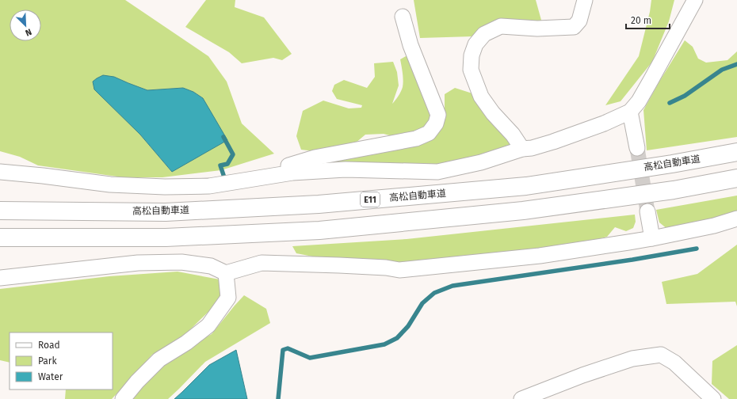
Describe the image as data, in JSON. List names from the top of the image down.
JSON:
{
  "streets": {
    "highway": ["高松自動車道", "E11"]
  },
  "legend": ["Road", "Park", "Water"],
  "scale_bar": "20 m",
  "north": "bottom right"
}
